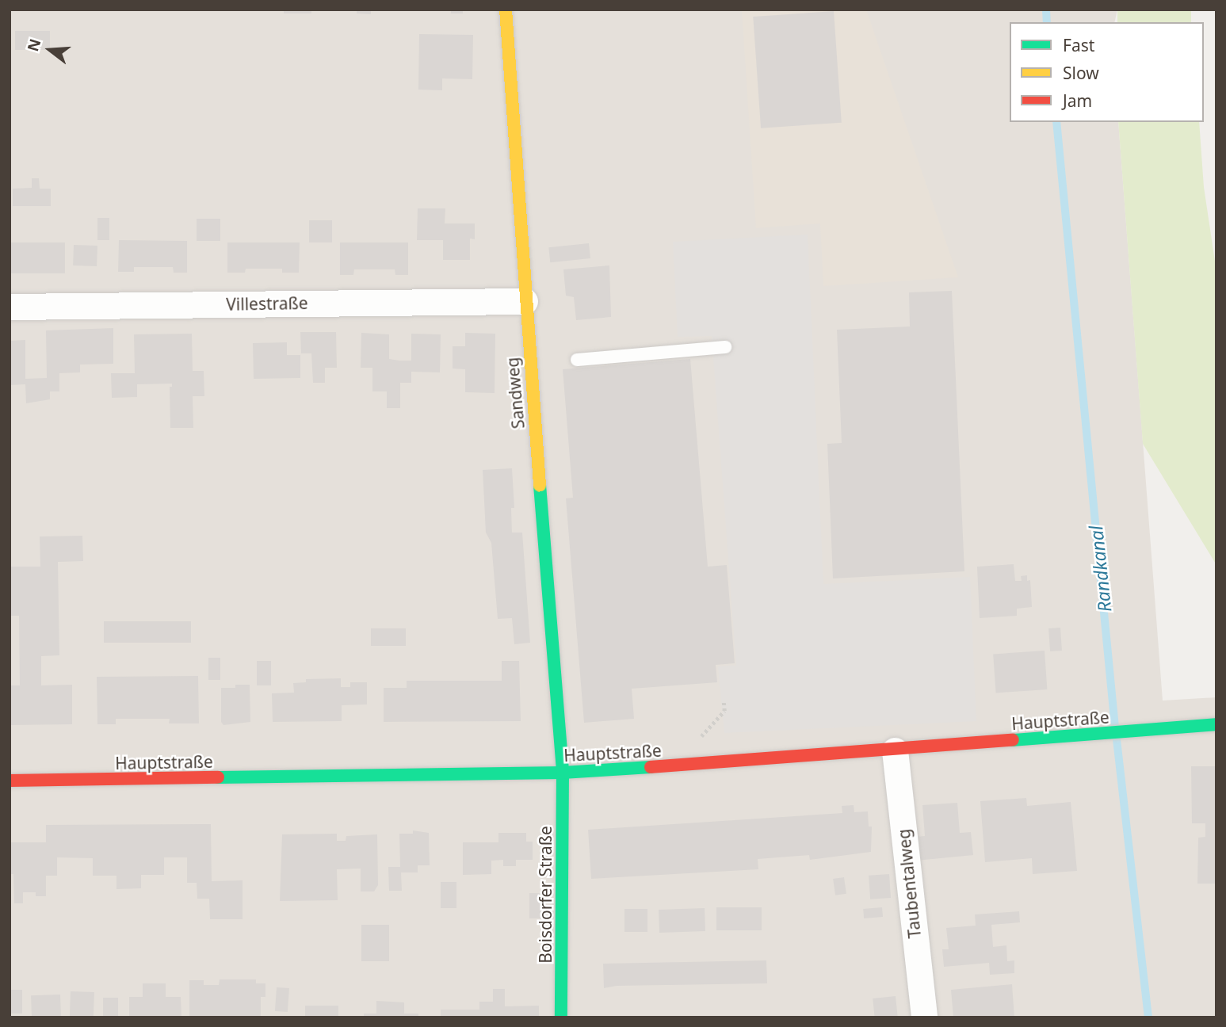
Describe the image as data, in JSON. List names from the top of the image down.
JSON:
{
  "streets": {
    "main road": ["Sandweg", "Hauptstraße", "Boisdorfer Straße"],
    "street": ["Villestraße", "Taubentalweg"]
  },
  "crossings": [
    ["Villestraße", "Sandweg"],
    ["Sandweg", "Hauptstraße"],
    ["Sandweg", "Boisdorfer Straße"],
    ["Hauptstraße", "Taubentalweg"],
    ["Hauptstraße", "Boisdorfer Straße"]
  ],
  "water": ["Randkanal"],
  "legend": ["Fast", "Slow", "Jam"],
  "north": "left"
}
